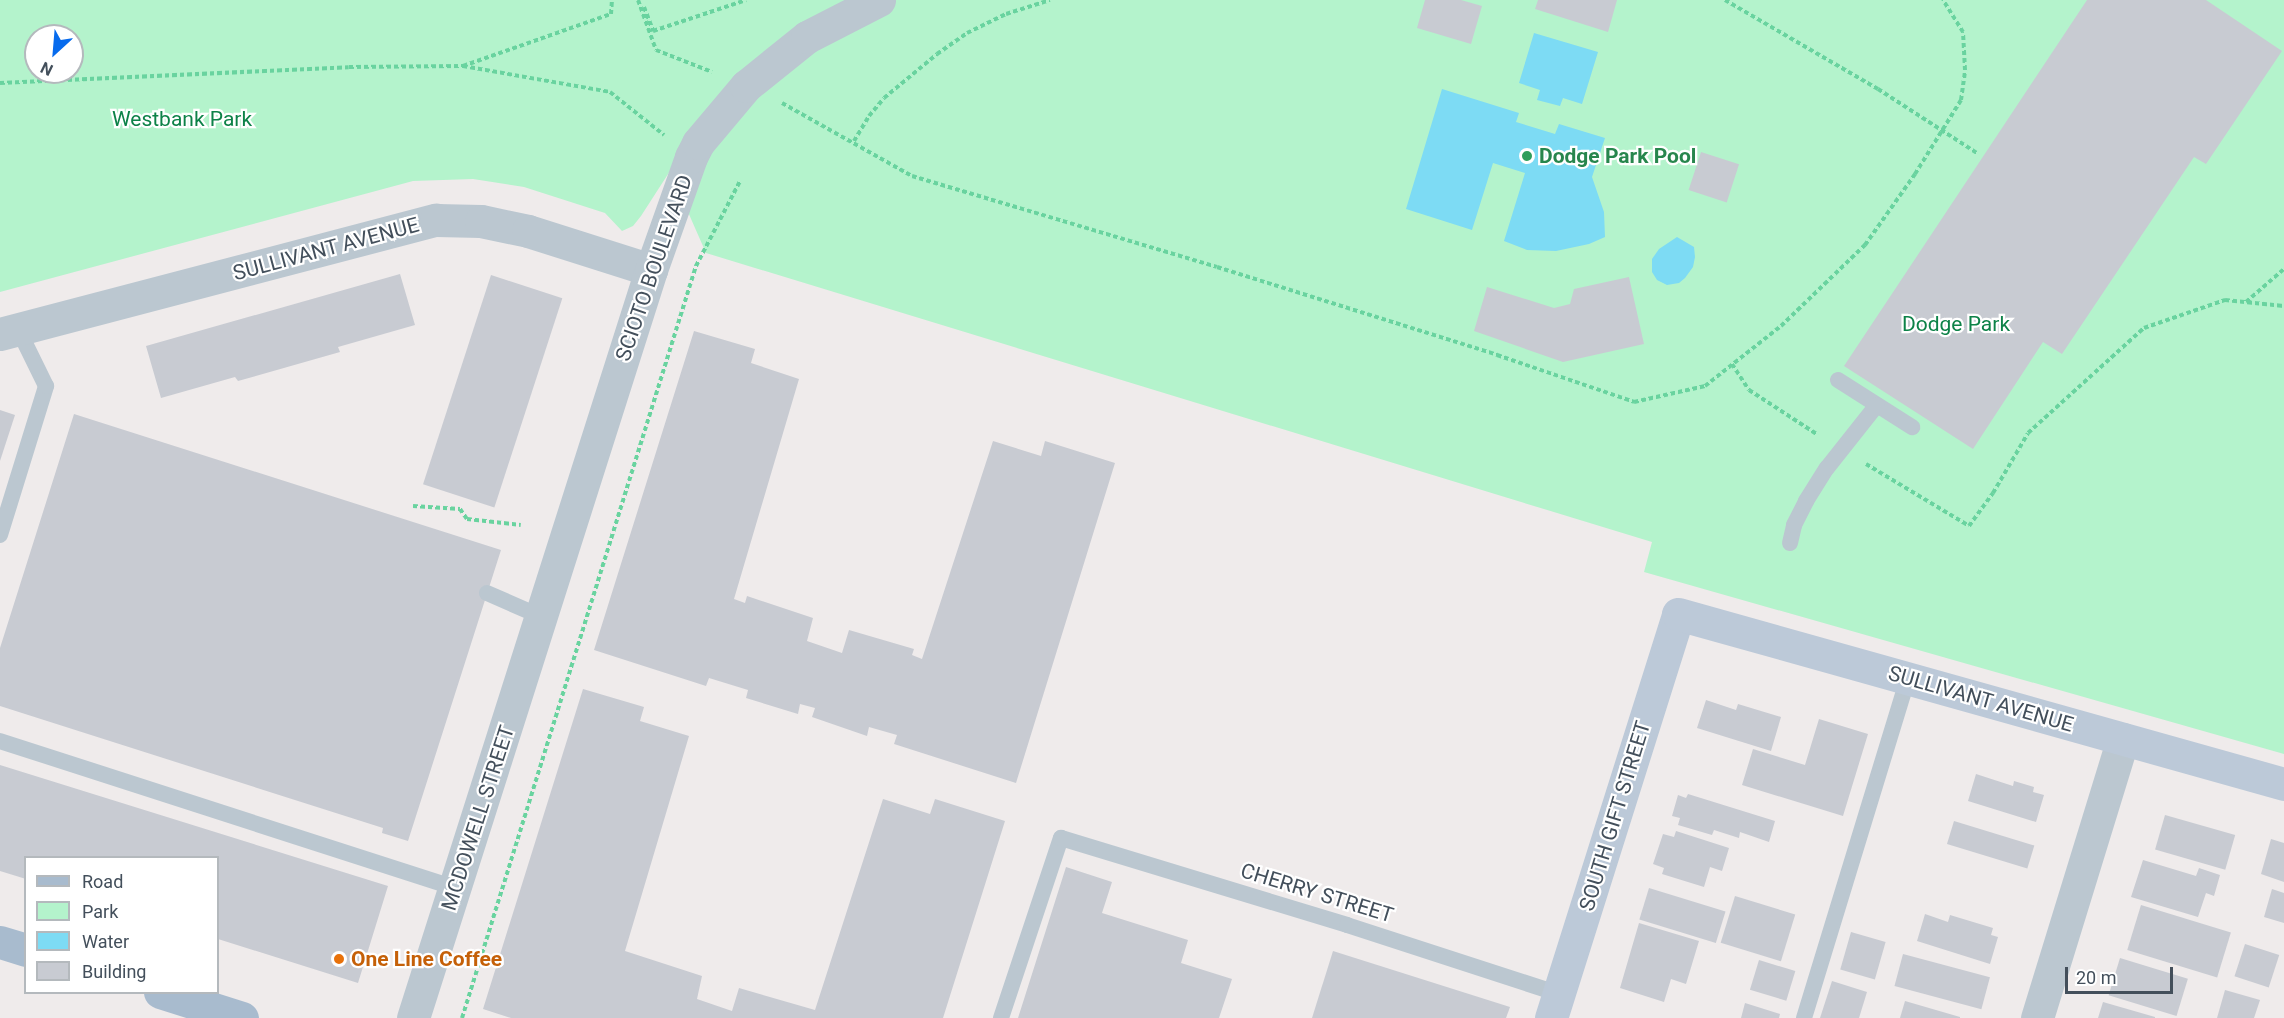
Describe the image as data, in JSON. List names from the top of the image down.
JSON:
{
  "streets": {
    "street": [
      "SULLIVANT AVENUE",
      "SCIOTO BOULEVARD",
      "SOUTH GIFT STREET",
      "MCDOWELL STREET"
    ],
    "lane": ["CHERRY STREET"]
  },
  "crossings": [
    ["SULLIVANT AVENUE", "SCIOTO BOULEVARD"],
    ["SULLIVANT AVENUE", "SOUTH GIFT STREET"],
    ["SCIOTO BOULEVARD", "MCDOWELL STREET"],
    ["SOUTH GIFT STREET", "CHERRY STREET"]
  ],
  "parks": ["Westbank Park", "Dodge Park"],
  "places": ["Dodge Park Pool", "One Line Coffee"],
  "legend": [
    "Road",
    "Park",
    "Water",
    "Building"
  ],
  "scale_bar": "20 m",
  "north": "bottom left"
}
